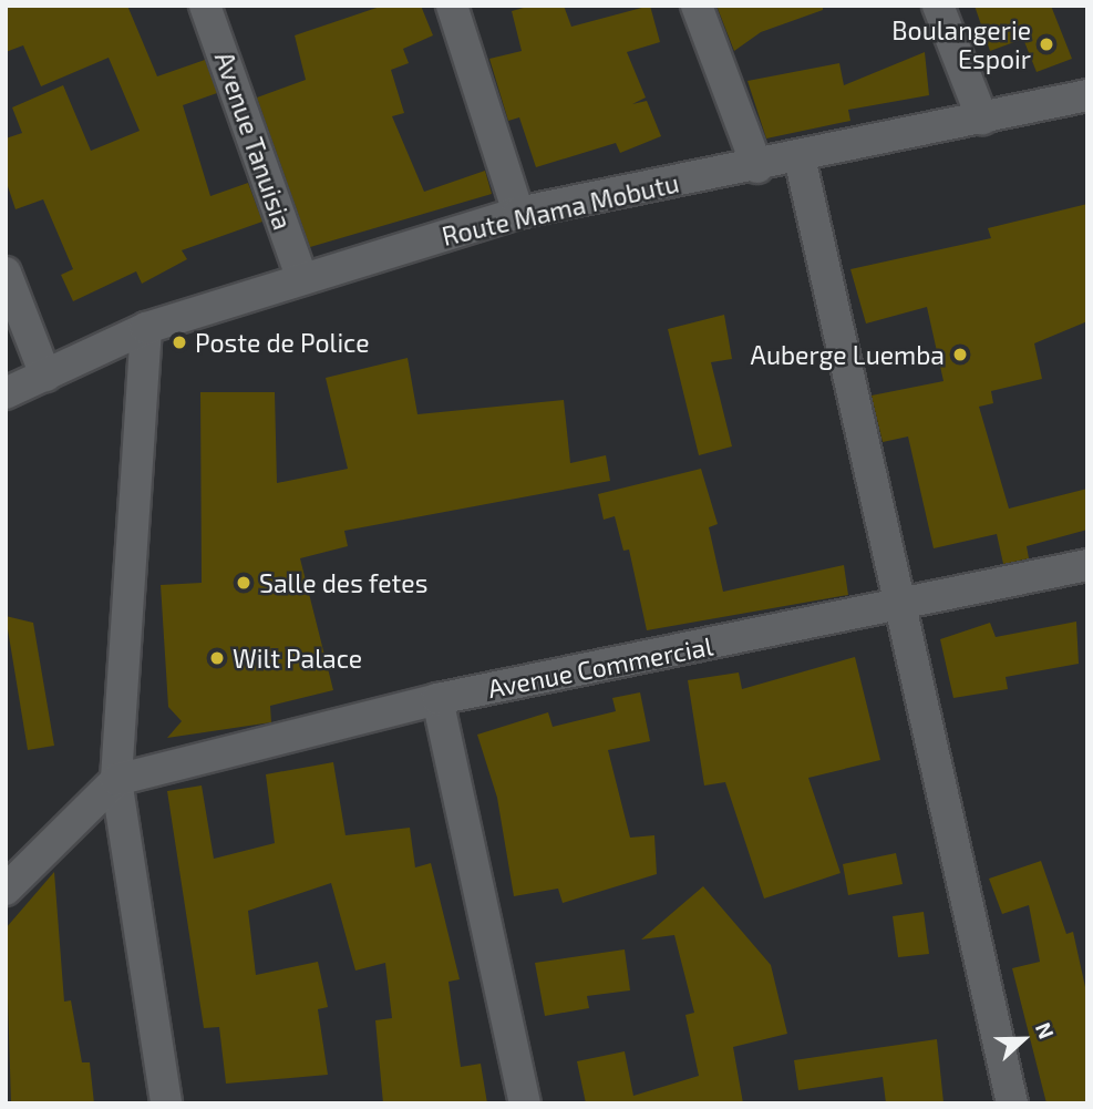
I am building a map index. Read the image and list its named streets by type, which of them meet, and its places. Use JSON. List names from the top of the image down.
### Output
{
  "streets": {
    "street": ["Avenue Tanuisia", "Route Mama Mobutu", "Avenue Commercial"]
  },
  "crossings": [
    ["Avenue Tanuisia", "Route Mama Mobutu"]
  ],
  "places": [
    "Boulangerie Espoir",
    "Poste de Police",
    "Auberge Luemba",
    "Salle des fetes",
    "Wilt Palace"
  ],
  "north": "right"
}
